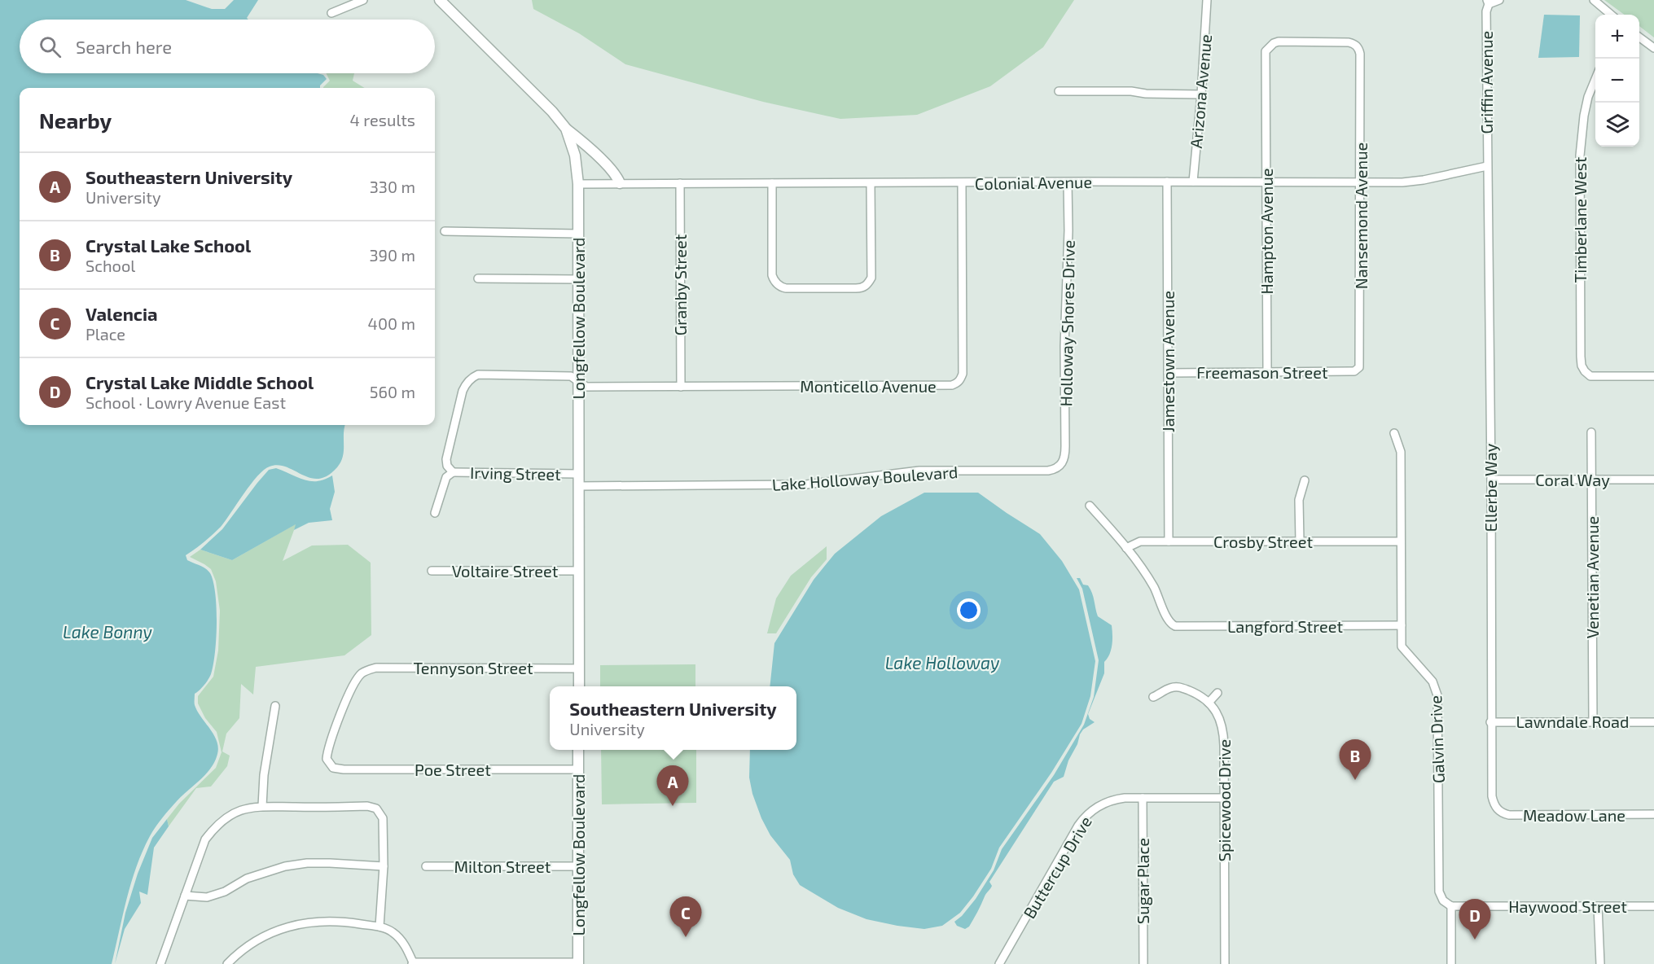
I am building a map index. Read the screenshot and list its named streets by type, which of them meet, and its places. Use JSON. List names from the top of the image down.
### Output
{
  "streets": {
    "street": [
      "Griffin Avenue",
      "Arizona Avenue",
      "Colonial Avenue",
      "Nansemond Avenue",
      "Timberlane West",
      "Hampton Avenue",
      "Granby Street",
      "Longfellow Boulevard",
      "Holloway Shores Drive",
      "Jamestown Avenue",
      "Freemason Street",
      "Monticello Avenue",
      "Irving Street",
      "Lake Holloway Boulevard",
      "Coral Way",
      "Ellerbe Way",
      "Crosby Street",
      "Voltaire Street",
      "Venetian Avenue",
      "Langford Street",
      "Tennyson Street",
      "Lawndale Road",
      "Galvin Drive",
      "Poe Street",
      "Spicewood Drive",
      "Meadow Lane",
      "Milton Street",
      "Buttercup Drive",
      "Sugar Place",
      "Haywood Street"
    ]
  },
  "crossings": [
    ["Griffin Avenue", "Colonial Avenue"],
    ["Griffin Avenue", "Ellerbe Way"],
    ["Arizona Avenue", "Colonial Avenue"],
    ["Colonial Avenue", "Nansemond Avenue"],
    ["Colonial Avenue", "Hampton Avenue"],
    ["Colonial Avenue", "Granby Street"],
    ["Colonial Avenue", "Longfellow Boulevard"],
    ["Colonial Avenue", "Holloway Shores Drive"],
    ["Colonial Avenue", "Jamestown Avenue"],
    ["Colonial Avenue", "Monticello Avenue"],
    ["Colonial Avenue", "Ellerbe Way"],
    ["Nansemond Avenue", "Hampton Avenue"],
    ["Nansemond Avenue", "Freemason Street"],
    ["Hampton Avenue", "Freemason Street"],
    ["Granby Street", "Monticello Avenue"],
    ["Longfellow Boulevard", "Monticello Avenue"],
    ["Longfellow Boulevard", "Irving Street"],
    ["Longfellow Boulevard", "Lake Holloway Boulevard"],
    ["Longfellow Boulevard", "Voltaire Street"],
    ["Longfellow Boulevard", "Tennyson Street"],
    ["Longfellow Boulevard", "Poe Street"],
    ["Longfellow Boulevard", "Milton Street"],
    ["Holloway Shores Drive", "Lake Holloway Boulevard"],
    ["Jamestown Avenue", "Freemason Street"],
    ["Jamestown Avenue", "Crosby Street"],
    ["Monticello Avenue", "Irving Street"],
    ["Coral Way", "Ellerbe Way"],
    ["Coral Way", "Venetian Avenue"],
    ["Ellerbe Way", "Lawndale Road"],
    ["Ellerbe Way", "Meadow Lane"],
    ["Crosby Street", "Langford Street"],
    ["Crosby Street", "Galvin Drive"],
    ["Venetian Avenue", "Lawndale Road"],
    ["Langford Street", "Galvin Drive"],
    ["Tennyson Street", "Poe Street"],
    ["Galvin Drive", "Haywood Street"],
    ["Spicewood Drive", "Buttercup Drive"],
    ["Buttercup Drive", "Sugar Place"]
  ],
  "water": ["Lake Bonny", "Lake Holloway"],
  "page": {
    "map_buttons": ["+", "−"],
    "search": "Search here",
    "heading": ["Nearby", "4 results"],
    "list": [
      {
        "mark": "A",
        "name": "Southeastern University",
        "note": "University",
        "value": "330 m"
      },
      {
        "mark": "B",
        "name": "Crystal Lake School",
        "note": "School",
        "value": "390 m"
      },
      {
        "mark": "C",
        "name": "Valencia",
        "note": "Place",
        "value": "400 m"
      },
      {
        "mark": "D",
        "name": "Crystal Lake Middle School",
        "note": "School · Lowry Avenue East",
        "value": "560 m"
      }
    ],
    "popup": ["Southeastern University", "University"],
    "pins": [
      "B",
      "A",
      "C",
      "D"
    ]
  }
}
